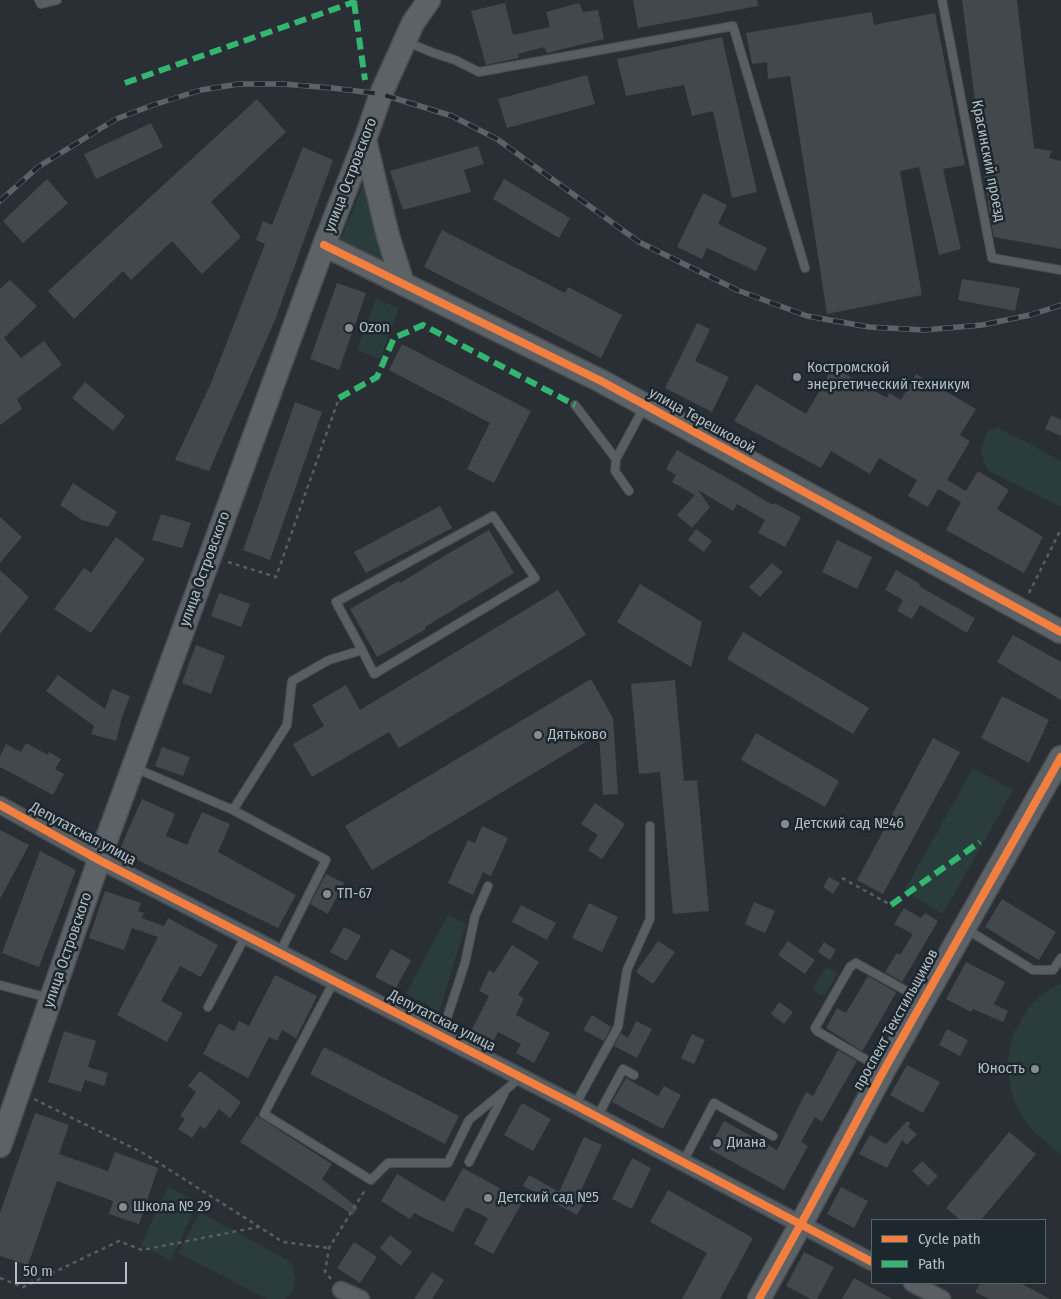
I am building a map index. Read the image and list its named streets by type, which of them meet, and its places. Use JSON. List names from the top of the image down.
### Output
{
  "streets": {
    "street": [
      "улица Островского",
      "улица Терешковой",
      "Депутатская улица",
      "проспект Текстильщиков"
    ],
    "lane": ["Красинский проезд"]
  },
  "crossings": [
    ["улица Островского", "улица Терешковой"],
    ["улица Островского", "Депутатская улица"],
    ["Депутатская улица", "проспект Текстильщиков"]
  ],
  "places": [
    "Ozon",
    "Костромской энергетический техникум",
    "Дятьково",
    "Детский сад №46",
    "ТП-67",
    "Юность",
    "Диана",
    "Детский сад №5",
    "Школа № 29"
  ],
  "legend": ["Cycle path", "Path"],
  "scale_bar": "50 m"
}
